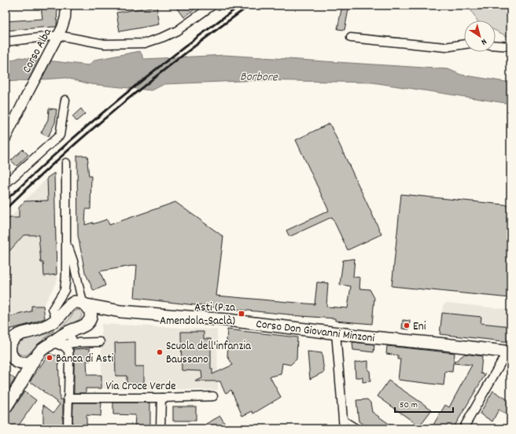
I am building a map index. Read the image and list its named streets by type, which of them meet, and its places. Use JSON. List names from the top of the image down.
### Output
{
  "streets": {
    "main road": ["Corso Don Giovanni Minzoni"],
    "street": ["Corso Alba", "Via Croce Verde"]
  },
  "water": ["Borbore"],
  "places": {
    "transit": ["Asti (P.za Amendola-Saclà)"],
    "other": ["Eni", "Scuola dell'infanzia Baussano", "Banca di Asti"]
  },
  "scale_bar": "50 m",
  "north": "bottom right"
}
